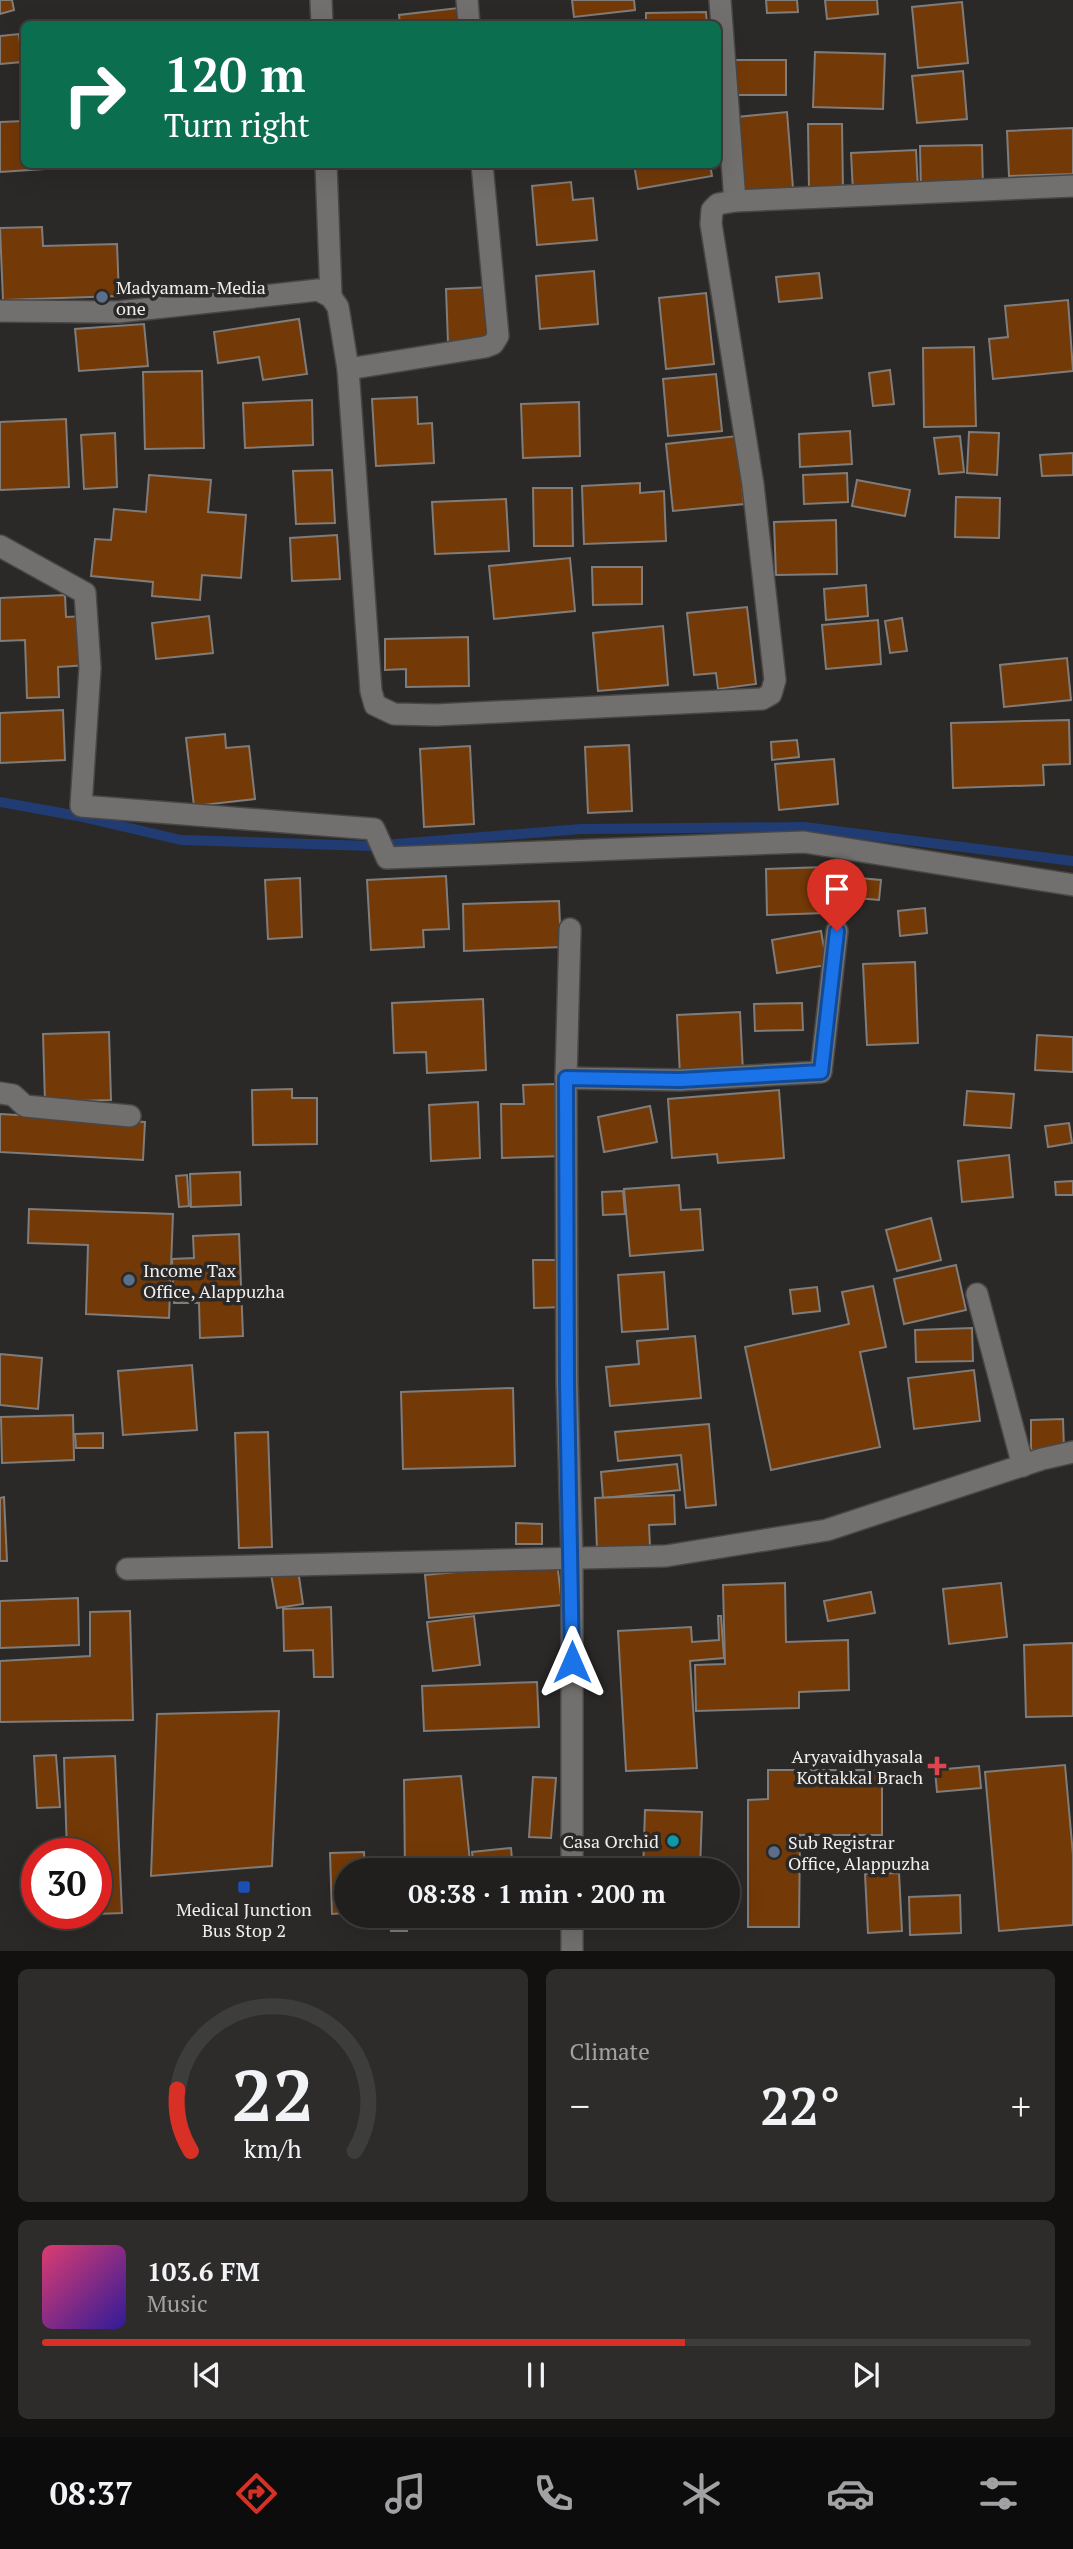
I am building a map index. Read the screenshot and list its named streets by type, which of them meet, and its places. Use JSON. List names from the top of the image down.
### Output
{
  "places": {
    "other": [
      "Madyamam-Media one",
      "Income Tax Office, Alappuzha",
      "Casa Orchid",
      "Sub Registrar Office, Alappuzha"
    ],
    "health": ["Aryavaidhyasala Kottakkal Brach"],
    "transit": ["Medical Junction Bus Stop 2"]
  },
  "page": {
    "turn": ["120 m", "Turn right"],
    "limit": "30",
    "trip": "08:38 · 1 min · 200 m",
    "tile": "Climate",
    "heat": ["−", "22°", "+"],
    "song": ["103.6 FM", "Music"],
    "tabs": "08:37",
    "gauge": ["22", "km/h"]
  }
}
